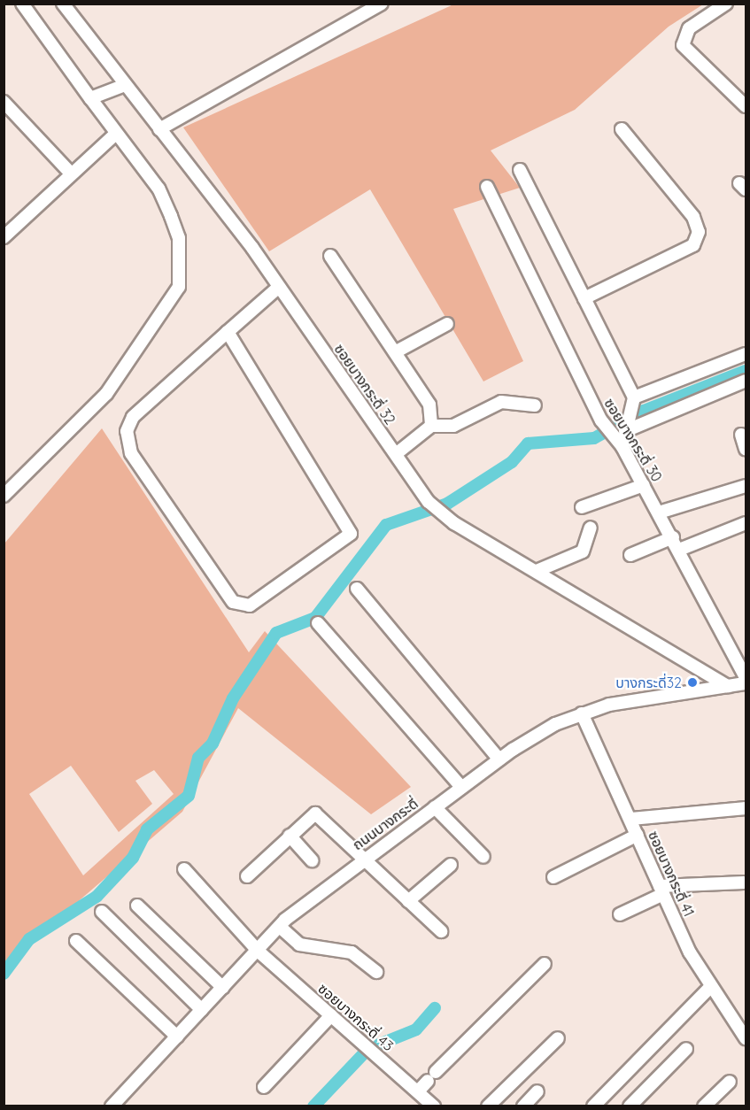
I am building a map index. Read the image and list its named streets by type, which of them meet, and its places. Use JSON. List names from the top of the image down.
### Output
{
  "streets": {
    "street": [
      "ซอยบางกระดี่ 32",
      "ซอยบางกระดี่ 30",
      "ถนนบางกระดี่",
      "ซอยบางกระดี่ 41",
      "ซอยบางกระดี่ 43"
    ]
  },
  "crossings": [
    ["ซอยบางกระดี่ 32", "ถนนบางกระดี่"],
    ["ถนนบางกระดี่", "ซอยบางกระดี่ 41"],
    ["ถนนบางกระดี่", "ซอยบางกระดี่ 43"]
  ],
  "places": ["บางกระดี่32"]
}
